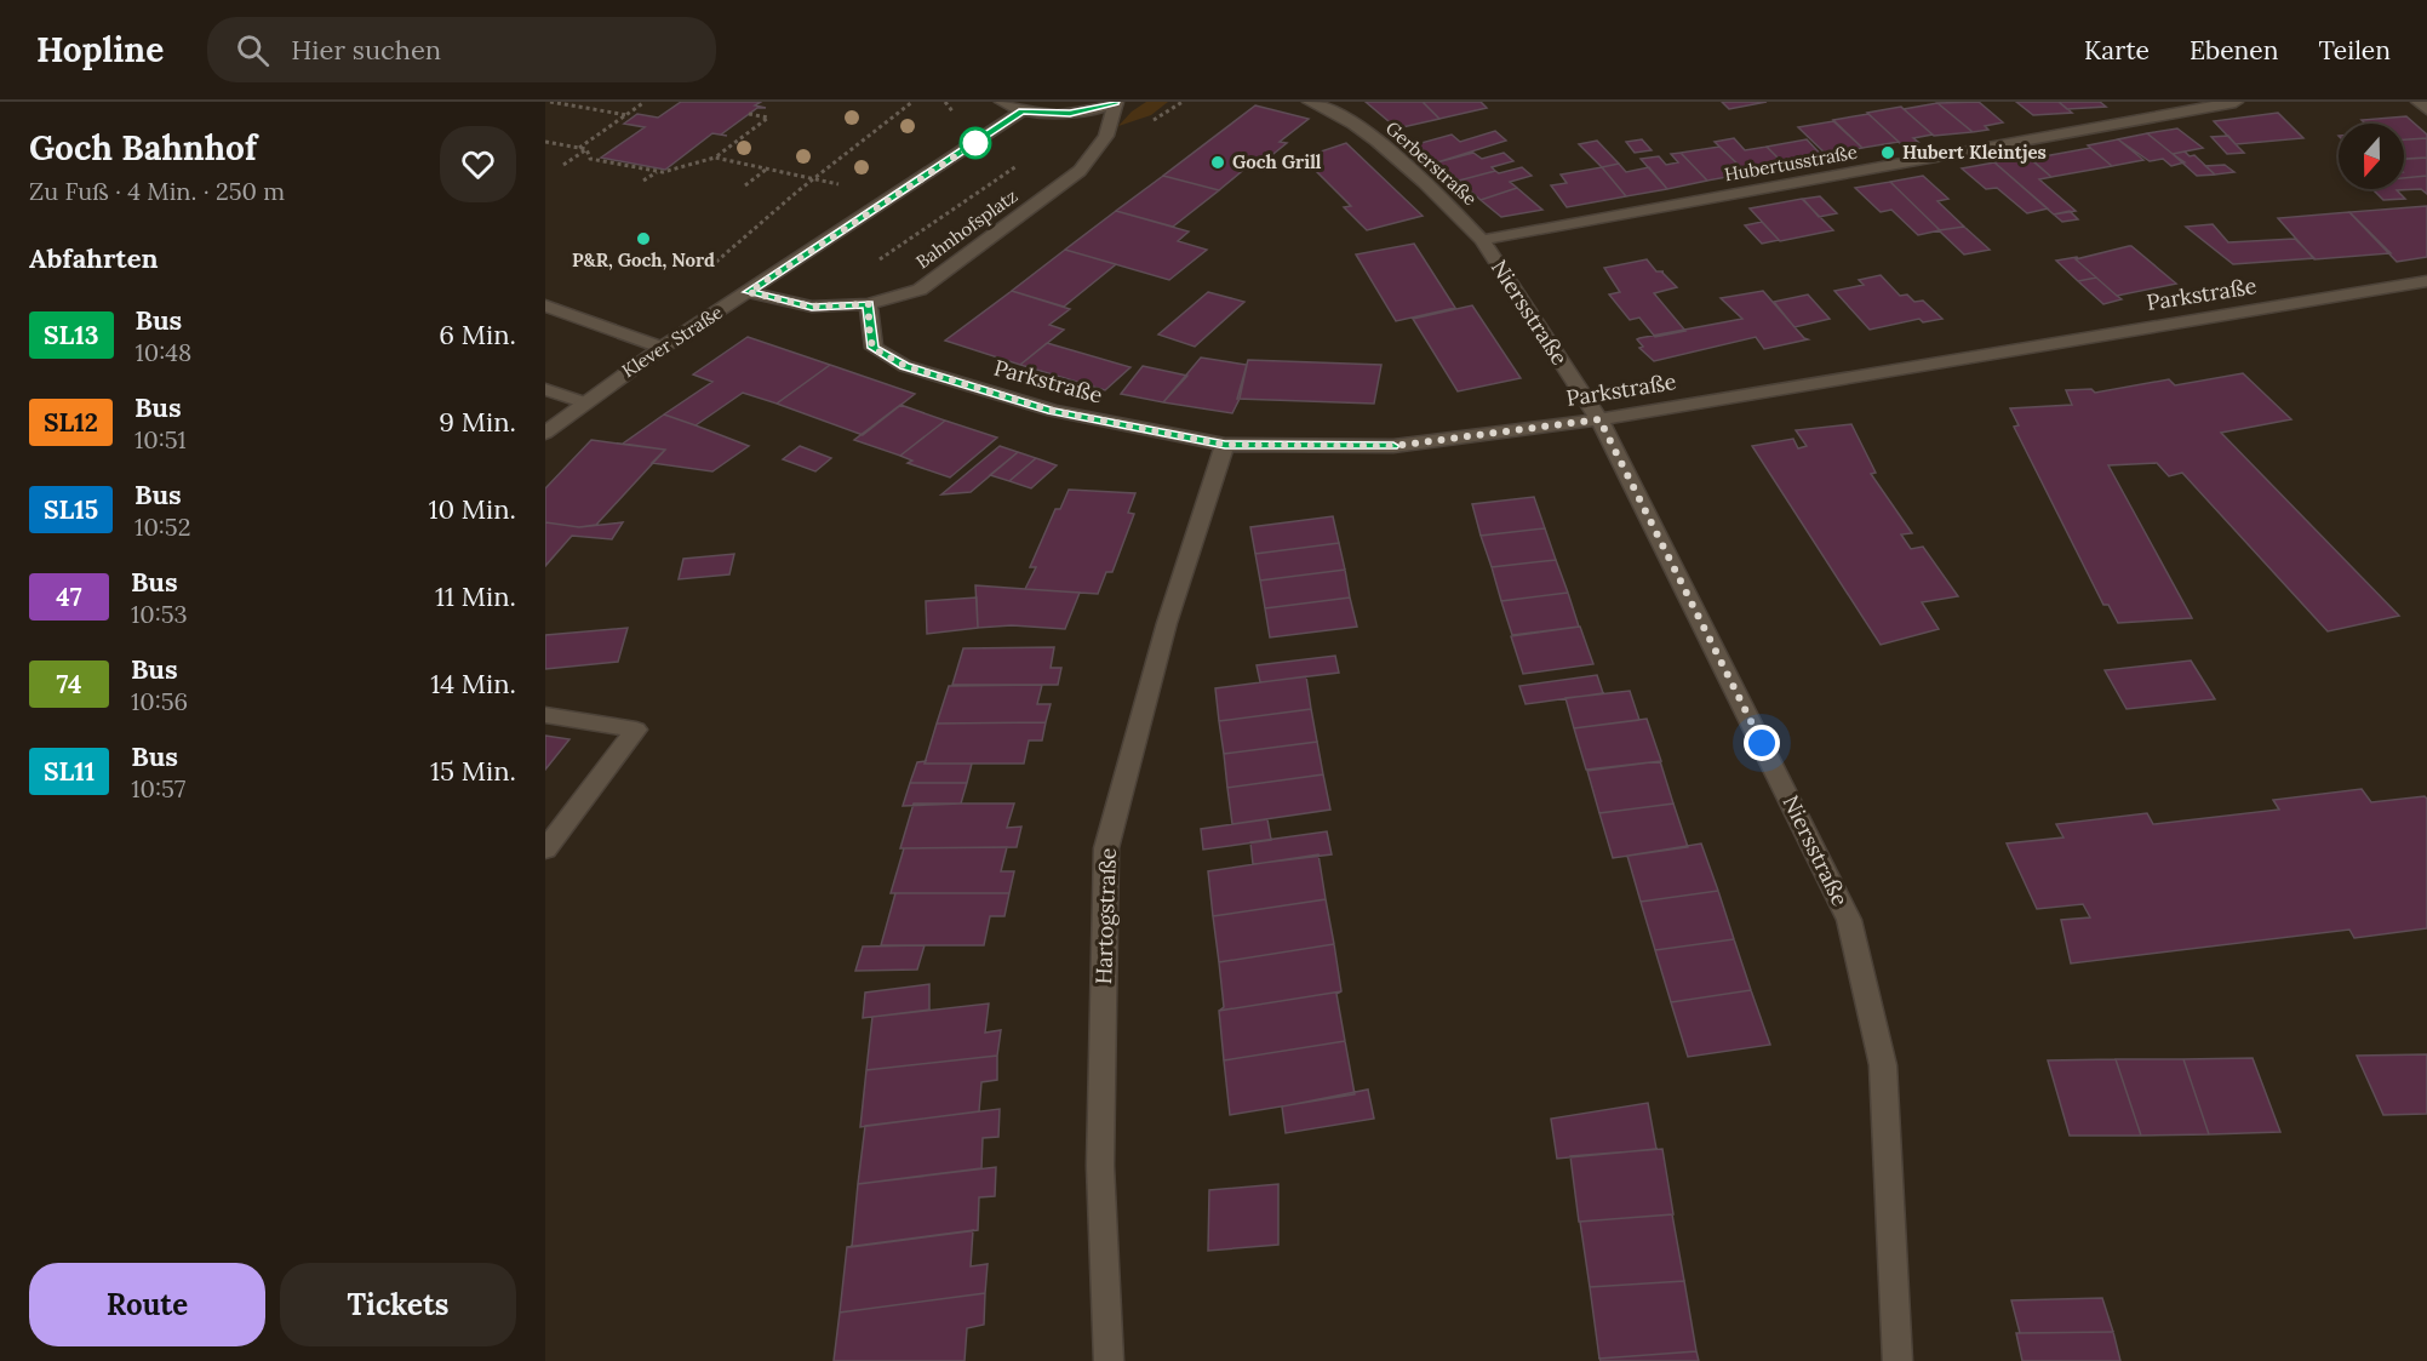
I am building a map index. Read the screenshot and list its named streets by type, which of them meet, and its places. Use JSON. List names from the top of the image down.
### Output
{
  "streets": {
    "street": [
      "Gerberstraße",
      "Hubertusstraße",
      "Bahnhofsplatz",
      "Parkstraße",
      "Niersstraße",
      "Klever Straße",
      "Hartogstraße"
    ]
  },
  "crossings": [
    ["Gerberstraße", "Hubertusstraße"],
    ["Gerberstraße", "Niersstraße"],
    ["Hubertusstraße", "Niersstraße"],
    ["Bahnhofsplatz", "Parkstraße"],
    ["Bahnhofsplatz", "Klever Straße"],
    ["Parkstraße", "Niersstraße"],
    ["Parkstraße", "Hartogstraße"]
  ],
  "places": ["Hubert Kleintjes", "Goch Grill", "P&R, Goch, Nord"],
  "lines": ["bus line SL13"],
  "north": "bottom",
  "page": {
    "header": "Hopline",
    "search": "Hier suchen",
    "nav": ["Karte", "Ebenen", "Teilen"],
    "heading": [
      ["Goch Bahnhof", "Zu Fuß · 4 Min. · 250 m"],
      "Abfahrten"
    ],
    "list": [
      {
        "mark": "SL13",
        "name": "Bus",
        "note": "10:48",
        "value": "6 Min."
      },
      {
        "mark": "SL12",
        "name": "Bus",
        "note": "10:51",
        "value": "9 Min."
      },
      {
        "mark": "SL15",
        "name": "Bus",
        "note": "10:52",
        "value": "10 Min."
      },
      {
        "mark": "47",
        "name": "Bus",
        "note": "10:53",
        "value": "11 Min."
      },
      {
        "mark": "74",
        "name": "Bus",
        "note": "10:56",
        "value": "14 Min."
      },
      {
        "mark": "SL11",
        "name": "Bus",
        "note": "10:57",
        "value": "15 Min."
      }
    ],
    "buttons": ["Route", "Tickets"]
  }
}
